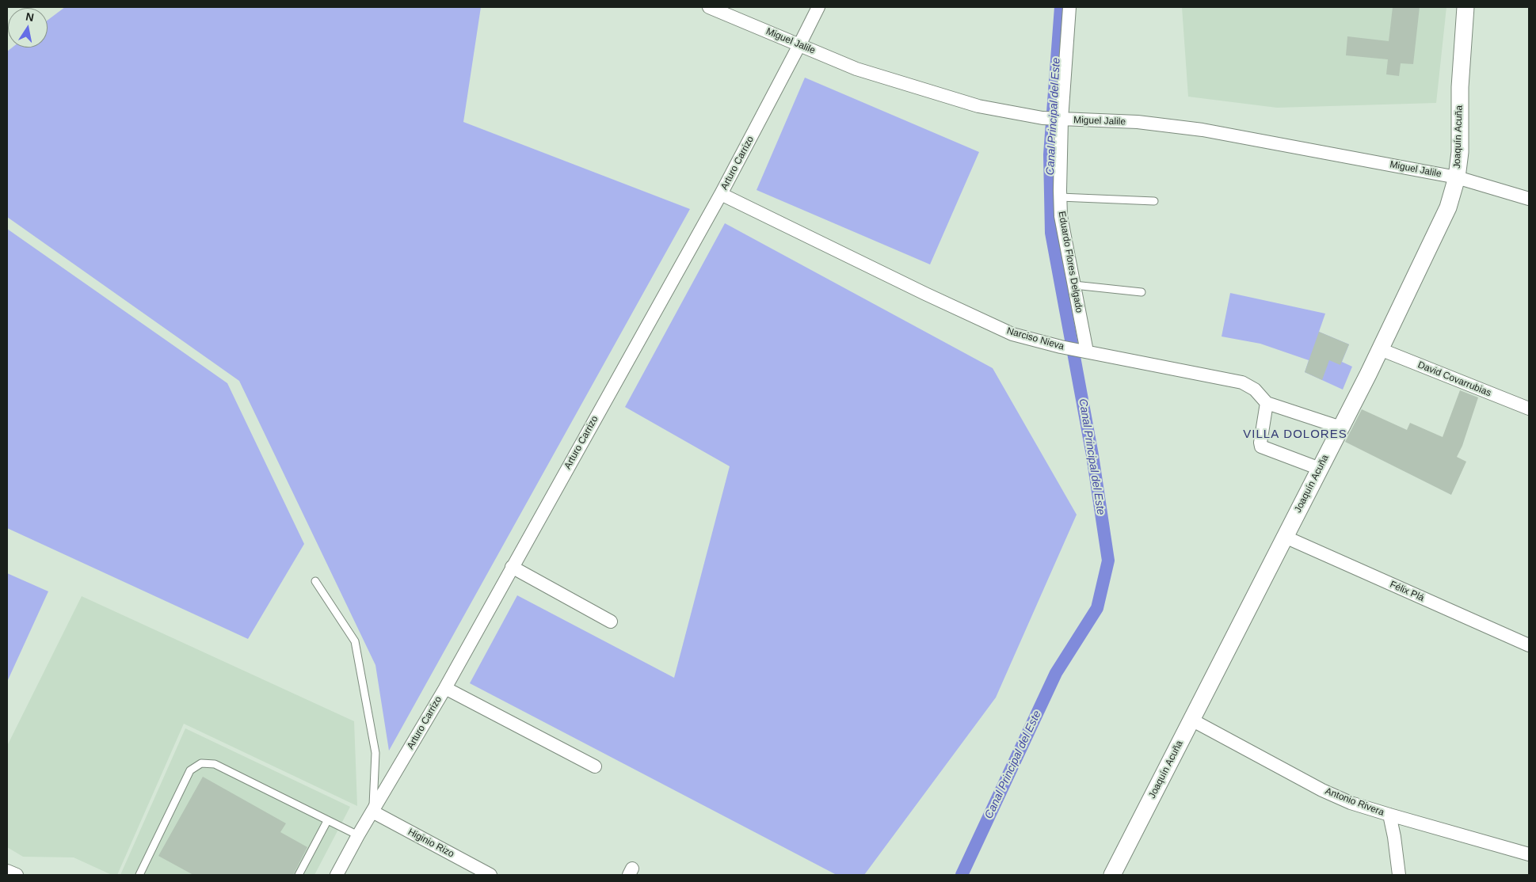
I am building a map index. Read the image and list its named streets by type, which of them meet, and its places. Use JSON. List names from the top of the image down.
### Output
{
  "streets": {
    "street": [
      "Miguel Jalile",
      "Joaquín Acuña",
      "Arturo Carrizo",
      "Eduardo Flores Delgado",
      "Narciso Nieva",
      "David Covarrubias",
      "Félix Plá",
      "Antonio Rivera",
      "Higinio Rizo"
    ]
  },
  "crossings": [
    ["Miguel Jalile", "Joaquín Acuña"],
    ["Miguel Jalile", "Arturo Carrizo"],
    ["Miguel Jalile", "Eduardo Flores Delgado"],
    ["Joaquín Acuña", "Narciso Nieva"],
    ["Joaquín Acuña", "David Covarrubias"],
    ["Joaquín Acuña", "Félix Plá"],
    ["Joaquín Acuña", "Antonio Rivera"],
    ["Arturo Carrizo", "Narciso Nieva"],
    ["Arturo Carrizo", "Higinio Rizo"],
    ["Eduardo Flores Delgado", "Narciso Nieva"]
  ],
  "districts": ["VILLA DOLORES"],
  "water": ["Canal Principal del Este"],
  "north": "top"
}
